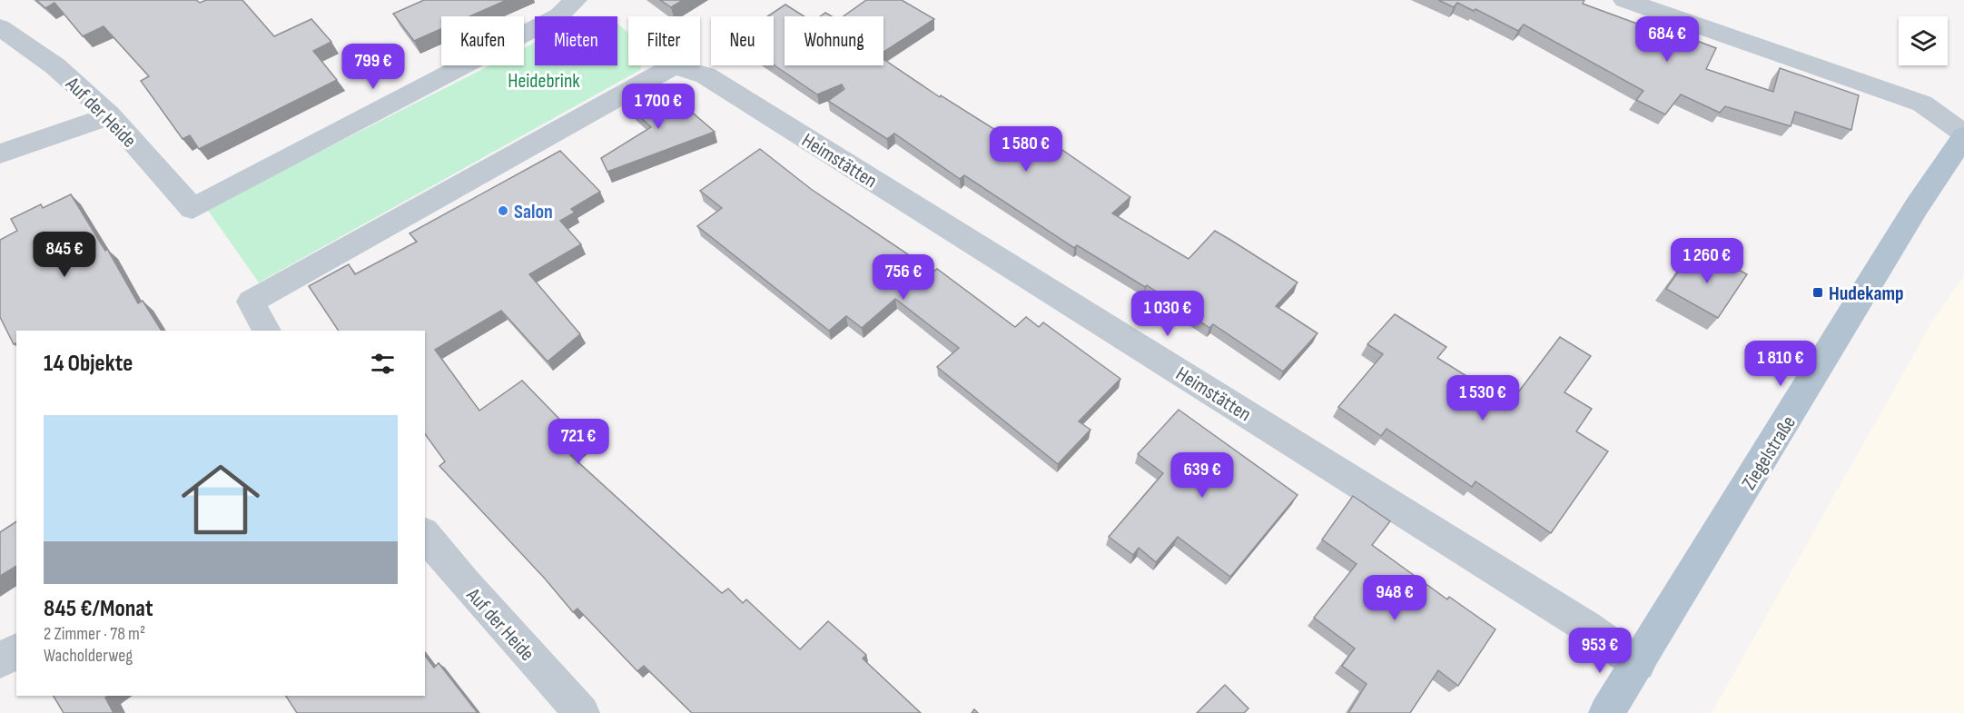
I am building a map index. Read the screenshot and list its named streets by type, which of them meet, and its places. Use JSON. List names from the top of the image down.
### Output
{
  "streets": {
    "main road": ["Ziegelstraße"],
    "street": ["Auf der Heide", "Heimstätten"]
  },
  "crossings": [
    ["Heimstätten", "Ziegelstraße"]
  ],
  "parks": ["Heidebrink"],
  "places": {
    "other": ["Salon"],
    "transit": ["Hudekamp"]
  },
  "page": {
    "price": [
      "684 €",
      "799 €",
      "1 700 €",
      "1 580 €",
      "845 €",
      "1 260 €",
      "756 €",
      "1 030 €",
      "1 810 €",
      "1 530 €",
      "721 €",
      "639 €",
      "948 €",
      "953 €"
    ],
    "chip": [
      "Kaufen",
      "Mieten",
      "Filter",
      "Neu",
      "Wohnung"
    ],
    "heading": "14 Objekte",
    "list": [
      {
        "name": "845 €/Monat",
        "note": "2 Zimmer · 78 m² · Wacholderweg"
      }
    ]
  }
}
